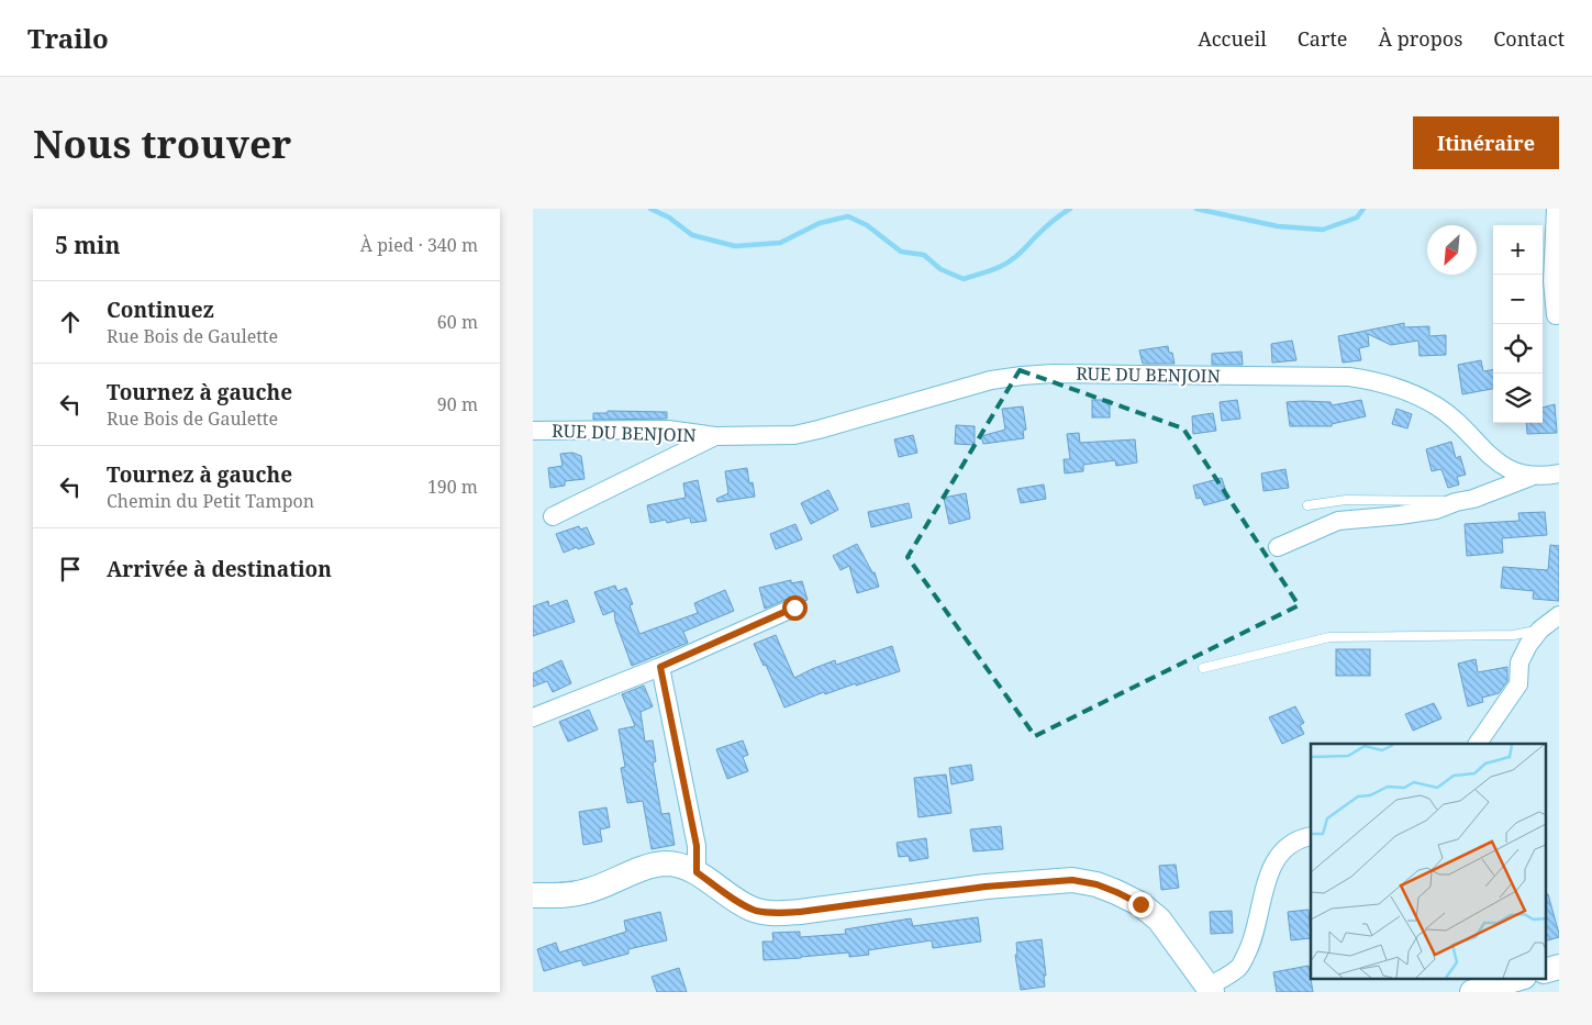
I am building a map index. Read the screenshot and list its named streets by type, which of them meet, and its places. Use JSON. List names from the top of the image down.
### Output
{
  "streets": {
    "street": ["RUE DU BENJOIN"]
  },
  "north": "bottom left",
  "page": {
    "header": "Trailo",
    "nav": [
      "Accueil",
      "Carte",
      "À propos",
      "Contact"
    ],
    "buttons": "Itinéraire",
    "title": "Nous trouver",
    "heading": ["5 min", "À pied · 340 m"],
    "map_buttons": ["+", "−"],
    "list": [
      ["Continuez", "Rue Bois de Gaulette", "60 m"],
      ["Tournez à gauche", "Rue Bois de Gaulette", "90 m"],
      ["Tournez à gauche", "Chemin du Petit Tampon", "190 m"],
      "Arrivée à destination"
    ]
  }
}
